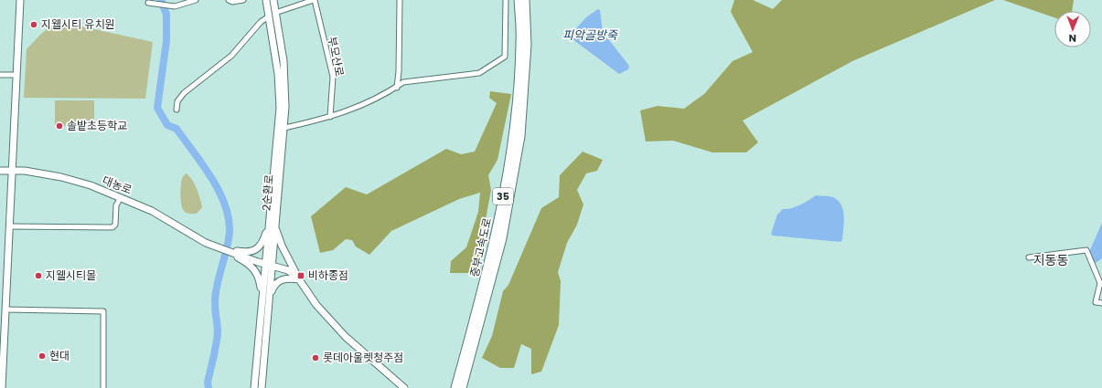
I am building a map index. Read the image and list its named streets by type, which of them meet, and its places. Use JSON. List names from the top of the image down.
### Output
{
  "streets": {
    "highway": ["35", "중부고속도로"],
    "main road": ["대농로", "2순환로"],
    "street": ["부모산로"]
  },
  "crossings": [
    ["부모산로", "2순환로"],
    ["대농로", "2순환로"]
  ],
  "districts": ["지동동"],
  "water": ["피악골방죽"],
  "places": {
    "other": [
      "지웰시티 유치원",
      "솔밭초등학교",
      "지웰시티몰",
      "현대",
      "롯데아울렛청주점"
    ],
    "transit": ["비하종점"]
  },
  "north": "bottom"
}
